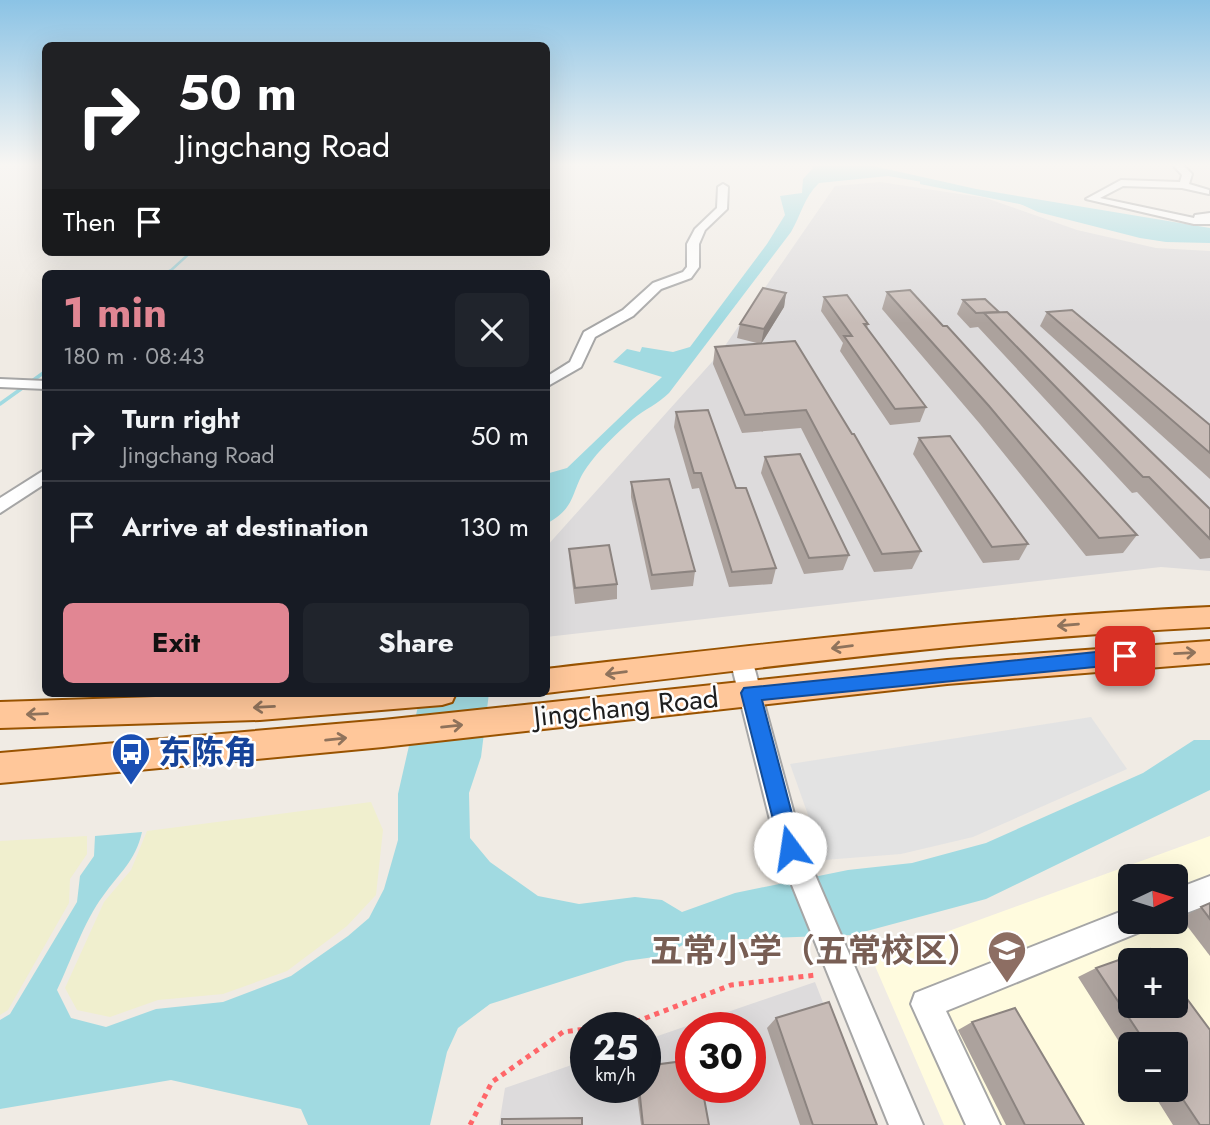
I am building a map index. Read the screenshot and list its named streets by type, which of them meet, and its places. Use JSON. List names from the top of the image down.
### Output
{
  "streets": {
    "main road": ["Jingchang Road"]
  },
  "places": {
    "bus stop": ["东陈角"],
    "school or university": ["五常小学（五常校区）"]
  },
  "north": "right",
  "page": {
    "turn": ["50 m", "Jingchang Road"],
    "then": "Then",
    "heading": ["1 min", "180 m · 08:43"],
    "list": [
      {
        "name": "Turn right",
        "note": "Jingchang Road",
        "value": "50 m"
      },
      {
        "name": "Arrive at destination",
        "value": "130 m"
      }
    ],
    "buttons": ["Exit", "Share"],
    "map_buttons": ["+", "−"],
    "speed": "25 km/h",
    "limit": "30"
  }
}
